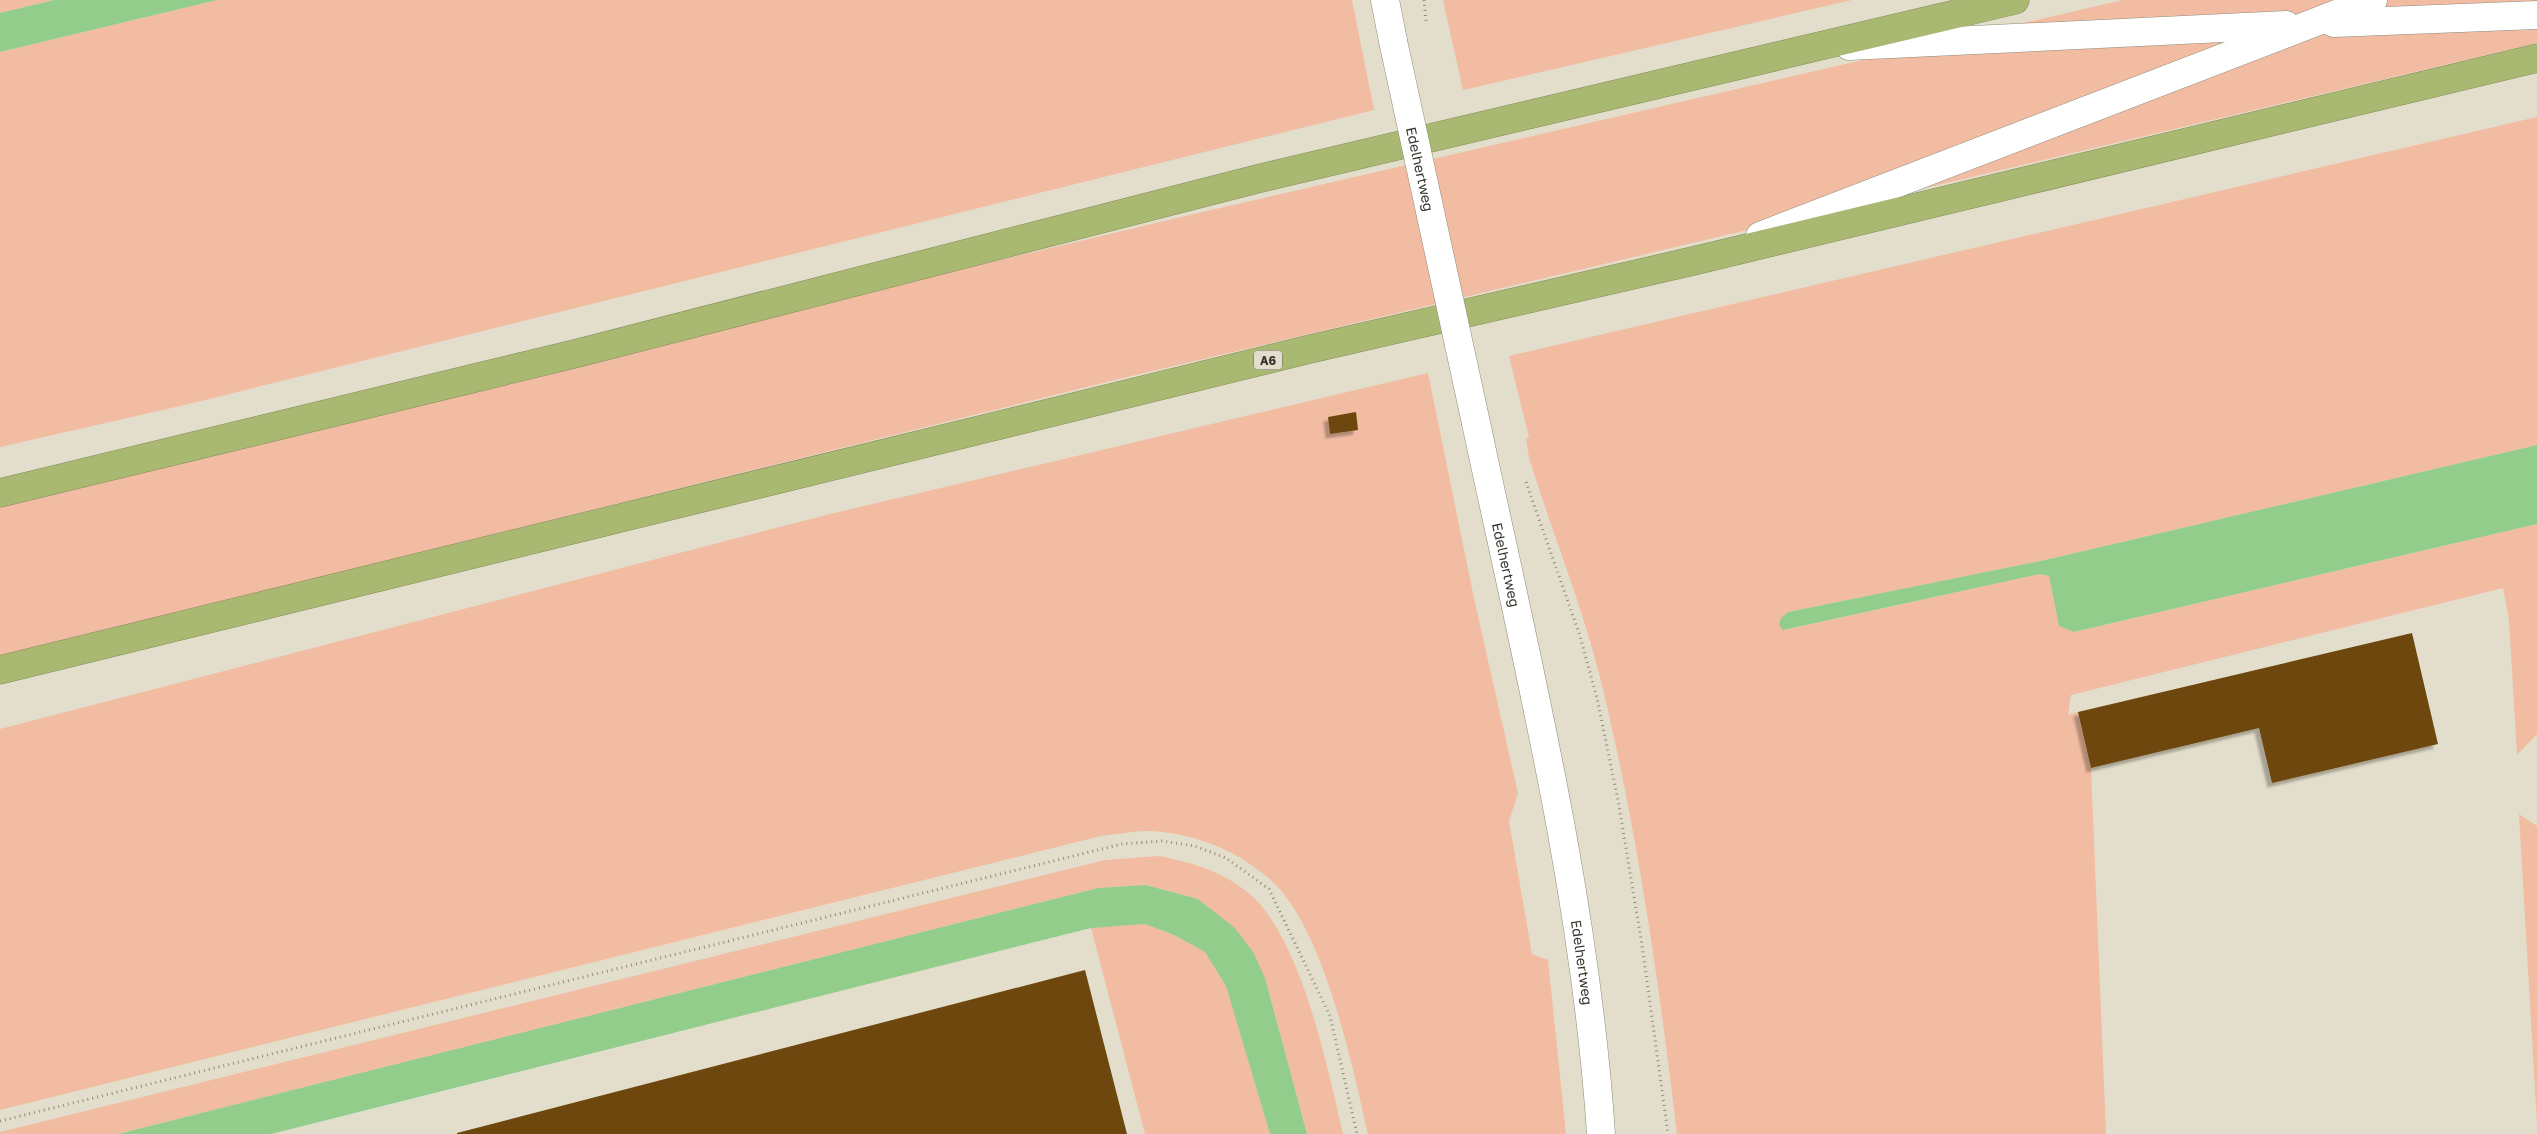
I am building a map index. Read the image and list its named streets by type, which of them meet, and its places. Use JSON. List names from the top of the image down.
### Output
{
  "streets": {
    "highway": ["A6"],
    "street": ["Edelhertweg"]
  }
}
